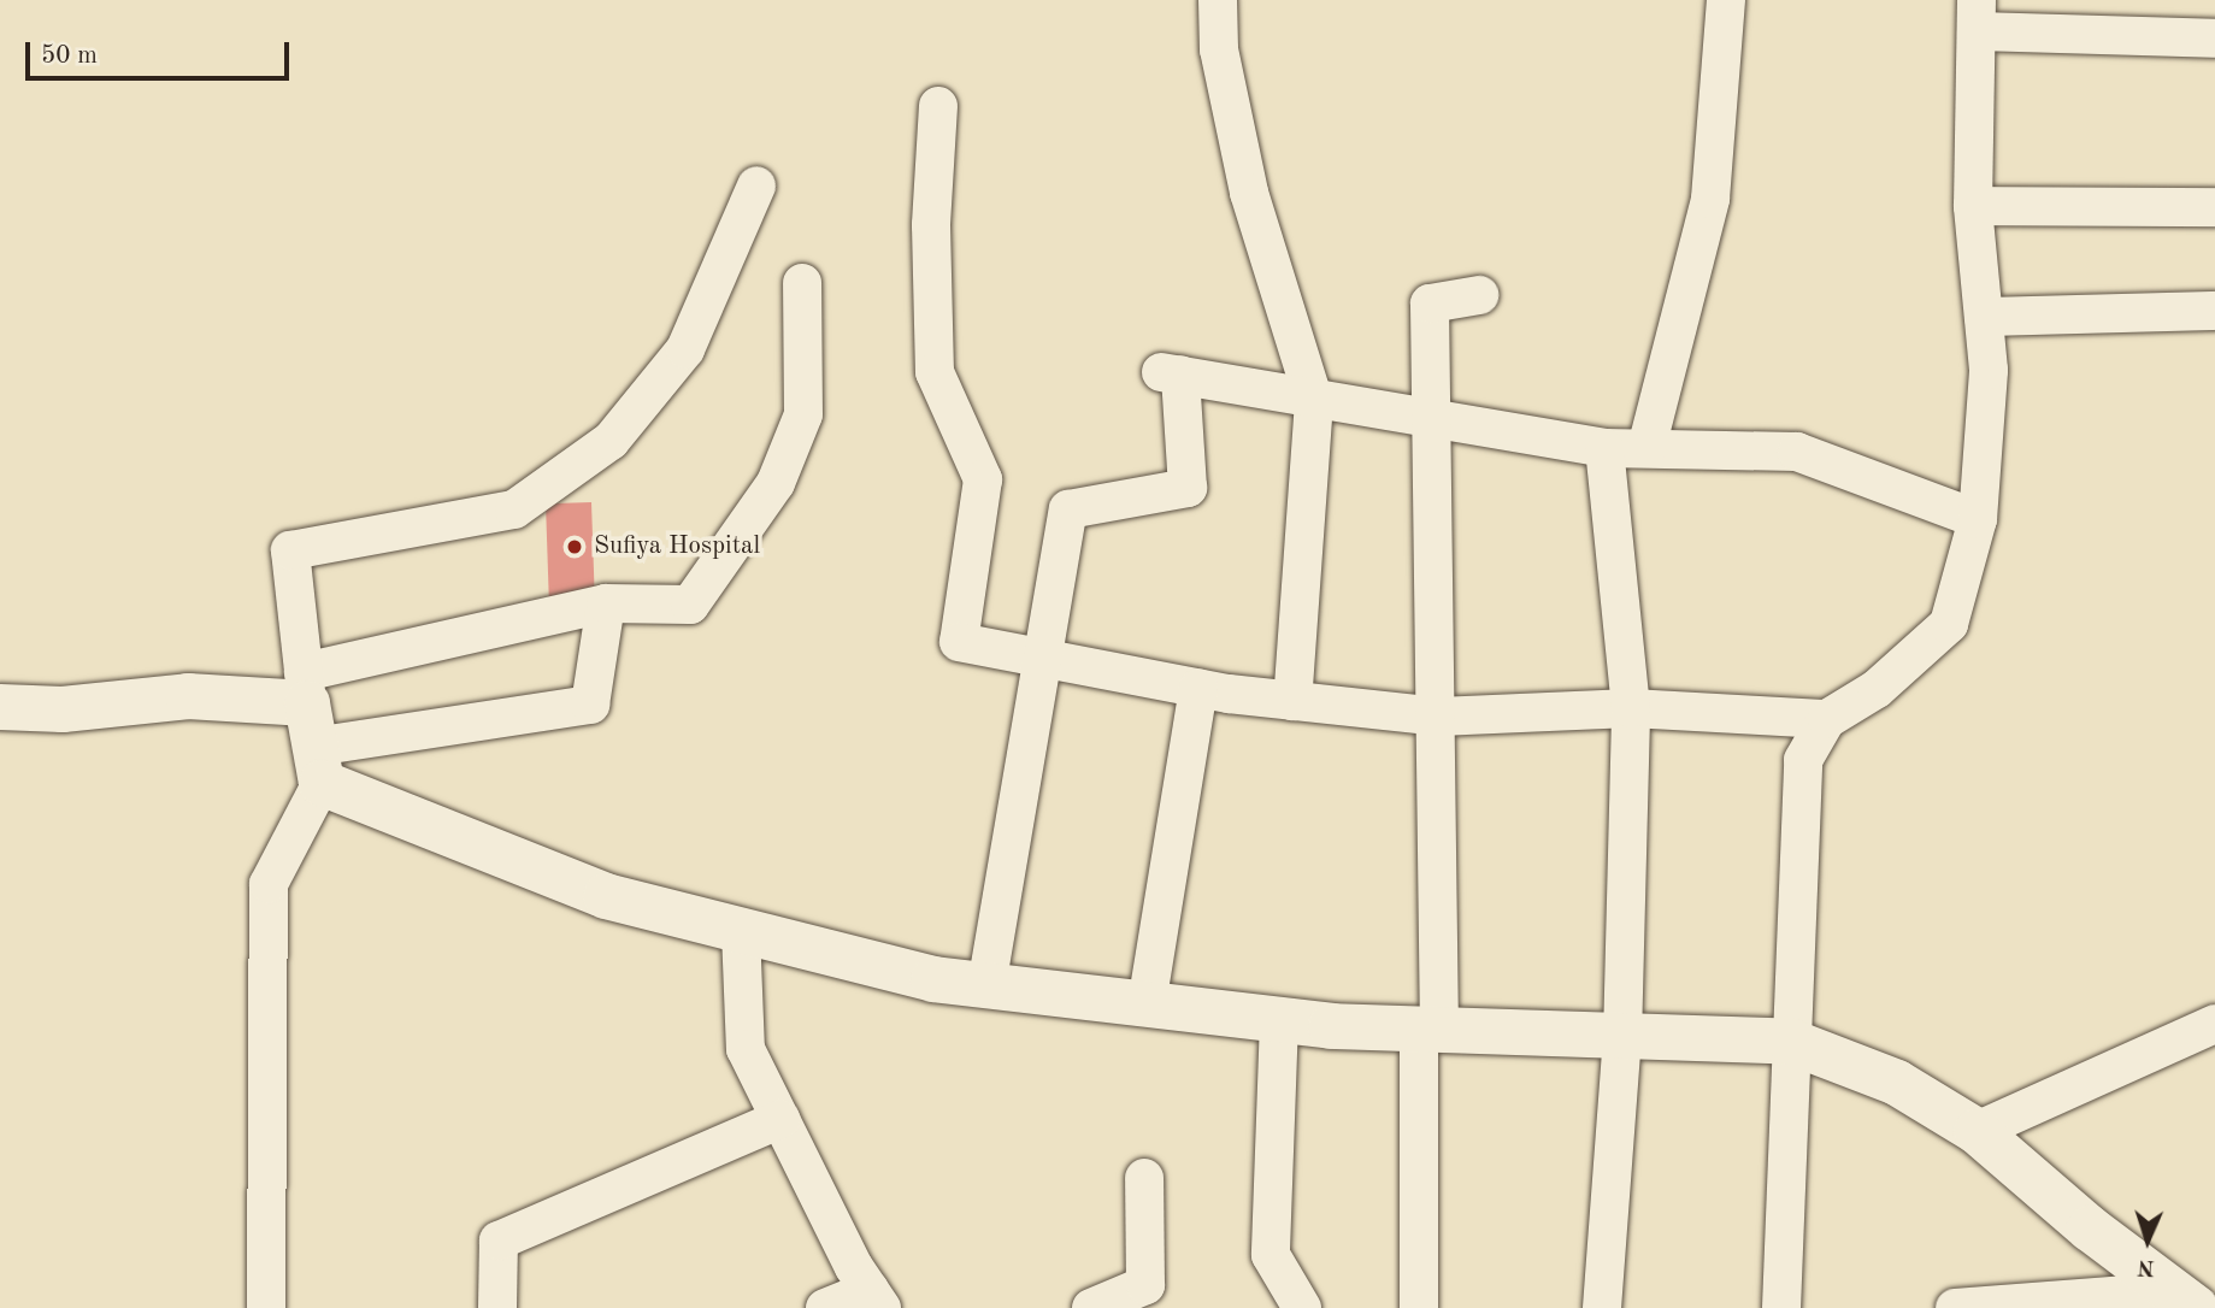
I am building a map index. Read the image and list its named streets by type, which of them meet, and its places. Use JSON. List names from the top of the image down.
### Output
{
  "places": ["Sufiya Hospital"],
  "scale_bar": "50 m",
  "north": "bottom"
}
